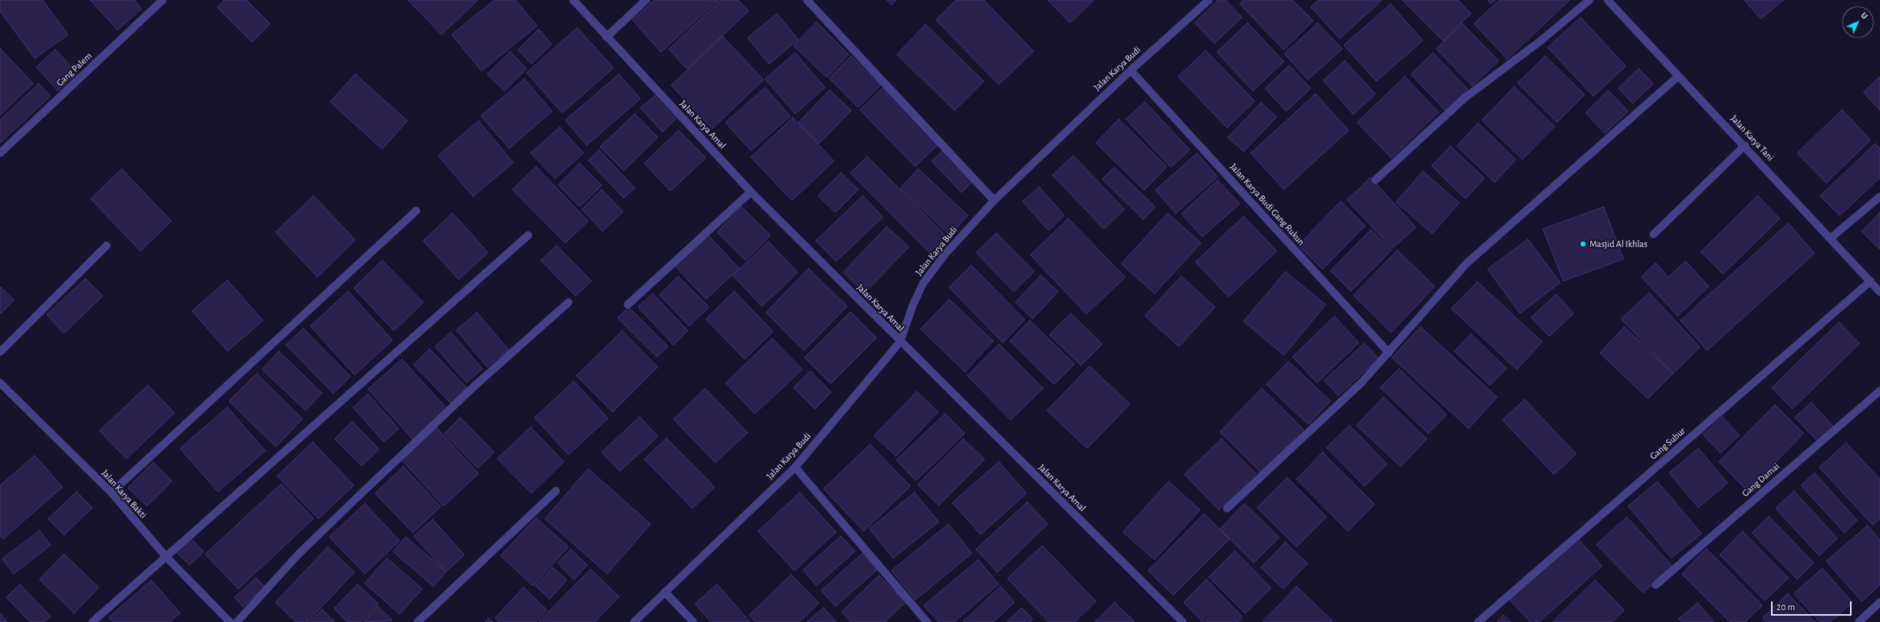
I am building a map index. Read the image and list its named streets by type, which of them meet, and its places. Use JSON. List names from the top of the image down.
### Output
{
  "streets": {
    "street": [
      "Jalan Karya Budi",
      "Gang Palem",
      "Jalan Karya Amal",
      "Jalan Karya Tani",
      "Jalan Karya Budi Gang Rukun",
      "Gang Subur",
      "Gang Damai",
      "Jalan Karya Bakti"
    ]
  },
  "crossings": [
    ["Jalan Karya Budi", "Jalan Karya Amal"],
    ["Jalan Karya Budi", "Jalan Karya Budi Gang Rukun"],
    ["Jalan Karya Tani", "Gang Subur"]
  ],
  "places": ["Masjid Al Ikhlas"],
  "scale_bar": "20 m",
  "north": "top right"
}
